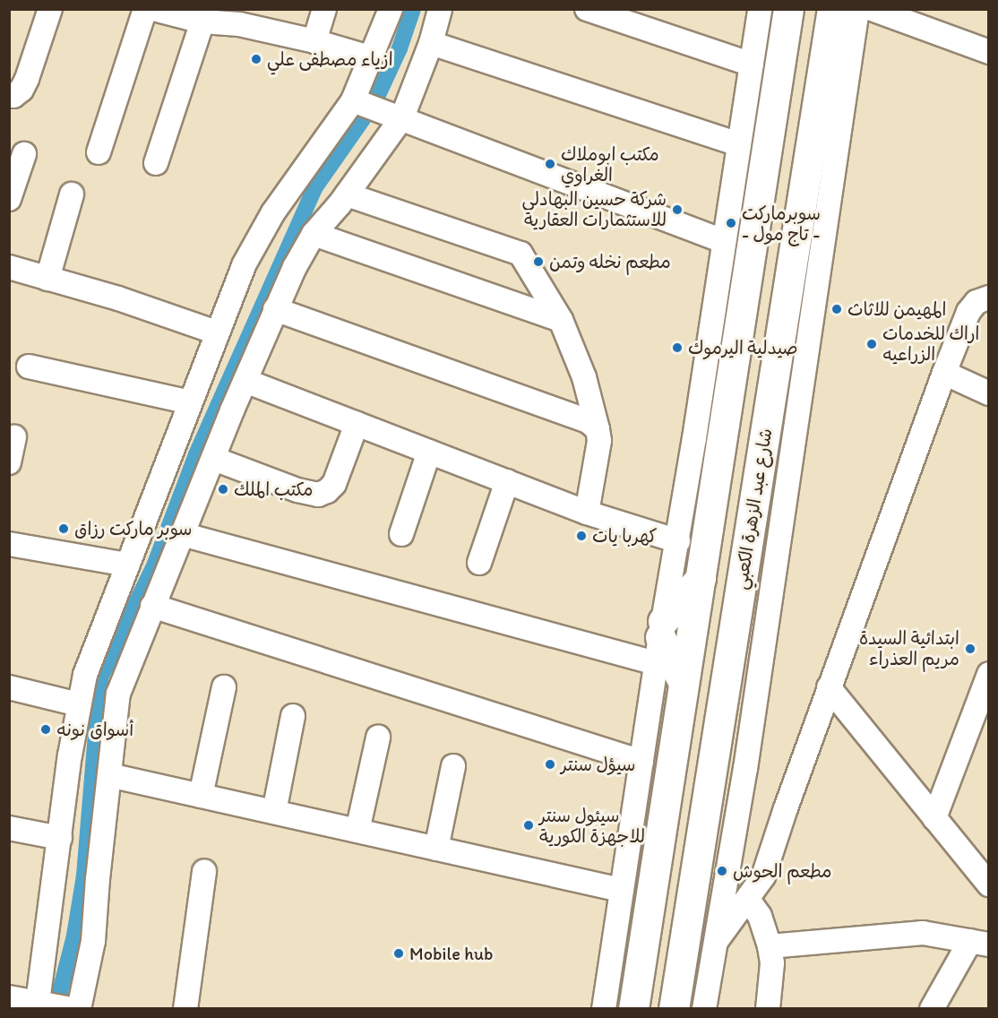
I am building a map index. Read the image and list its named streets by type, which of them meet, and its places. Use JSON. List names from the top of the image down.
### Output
{
  "streets": {
    "main road": ["شارع عبد الزهرة الكعبي"]
  },
  "places": [
    "ازياء مصطفى علي",
    "مكتب ابوملاك الغراوي",
    "شركة حسين البهادلي للاستثمارات العقارية",
    "سوبرماركت - تاج مول -",
    "مطعم نخله وتمن",
    "المهيمن للاثاث",
    "اراك للخدمات الزراعيه",
    "صيدلية اليرموك",
    "مكتب الملك",
    "سوبر ماركت رزاق",
    "كهربا يات",
    "ابتدائية السيدة مريم العذراء",
    "أسواق نونه",
    "سيؤل سنتر",
    "سيئول سنتر للاجهزة الكورية",
    "مطعم الحوش",
    "Mobile hub"
  ]
}
